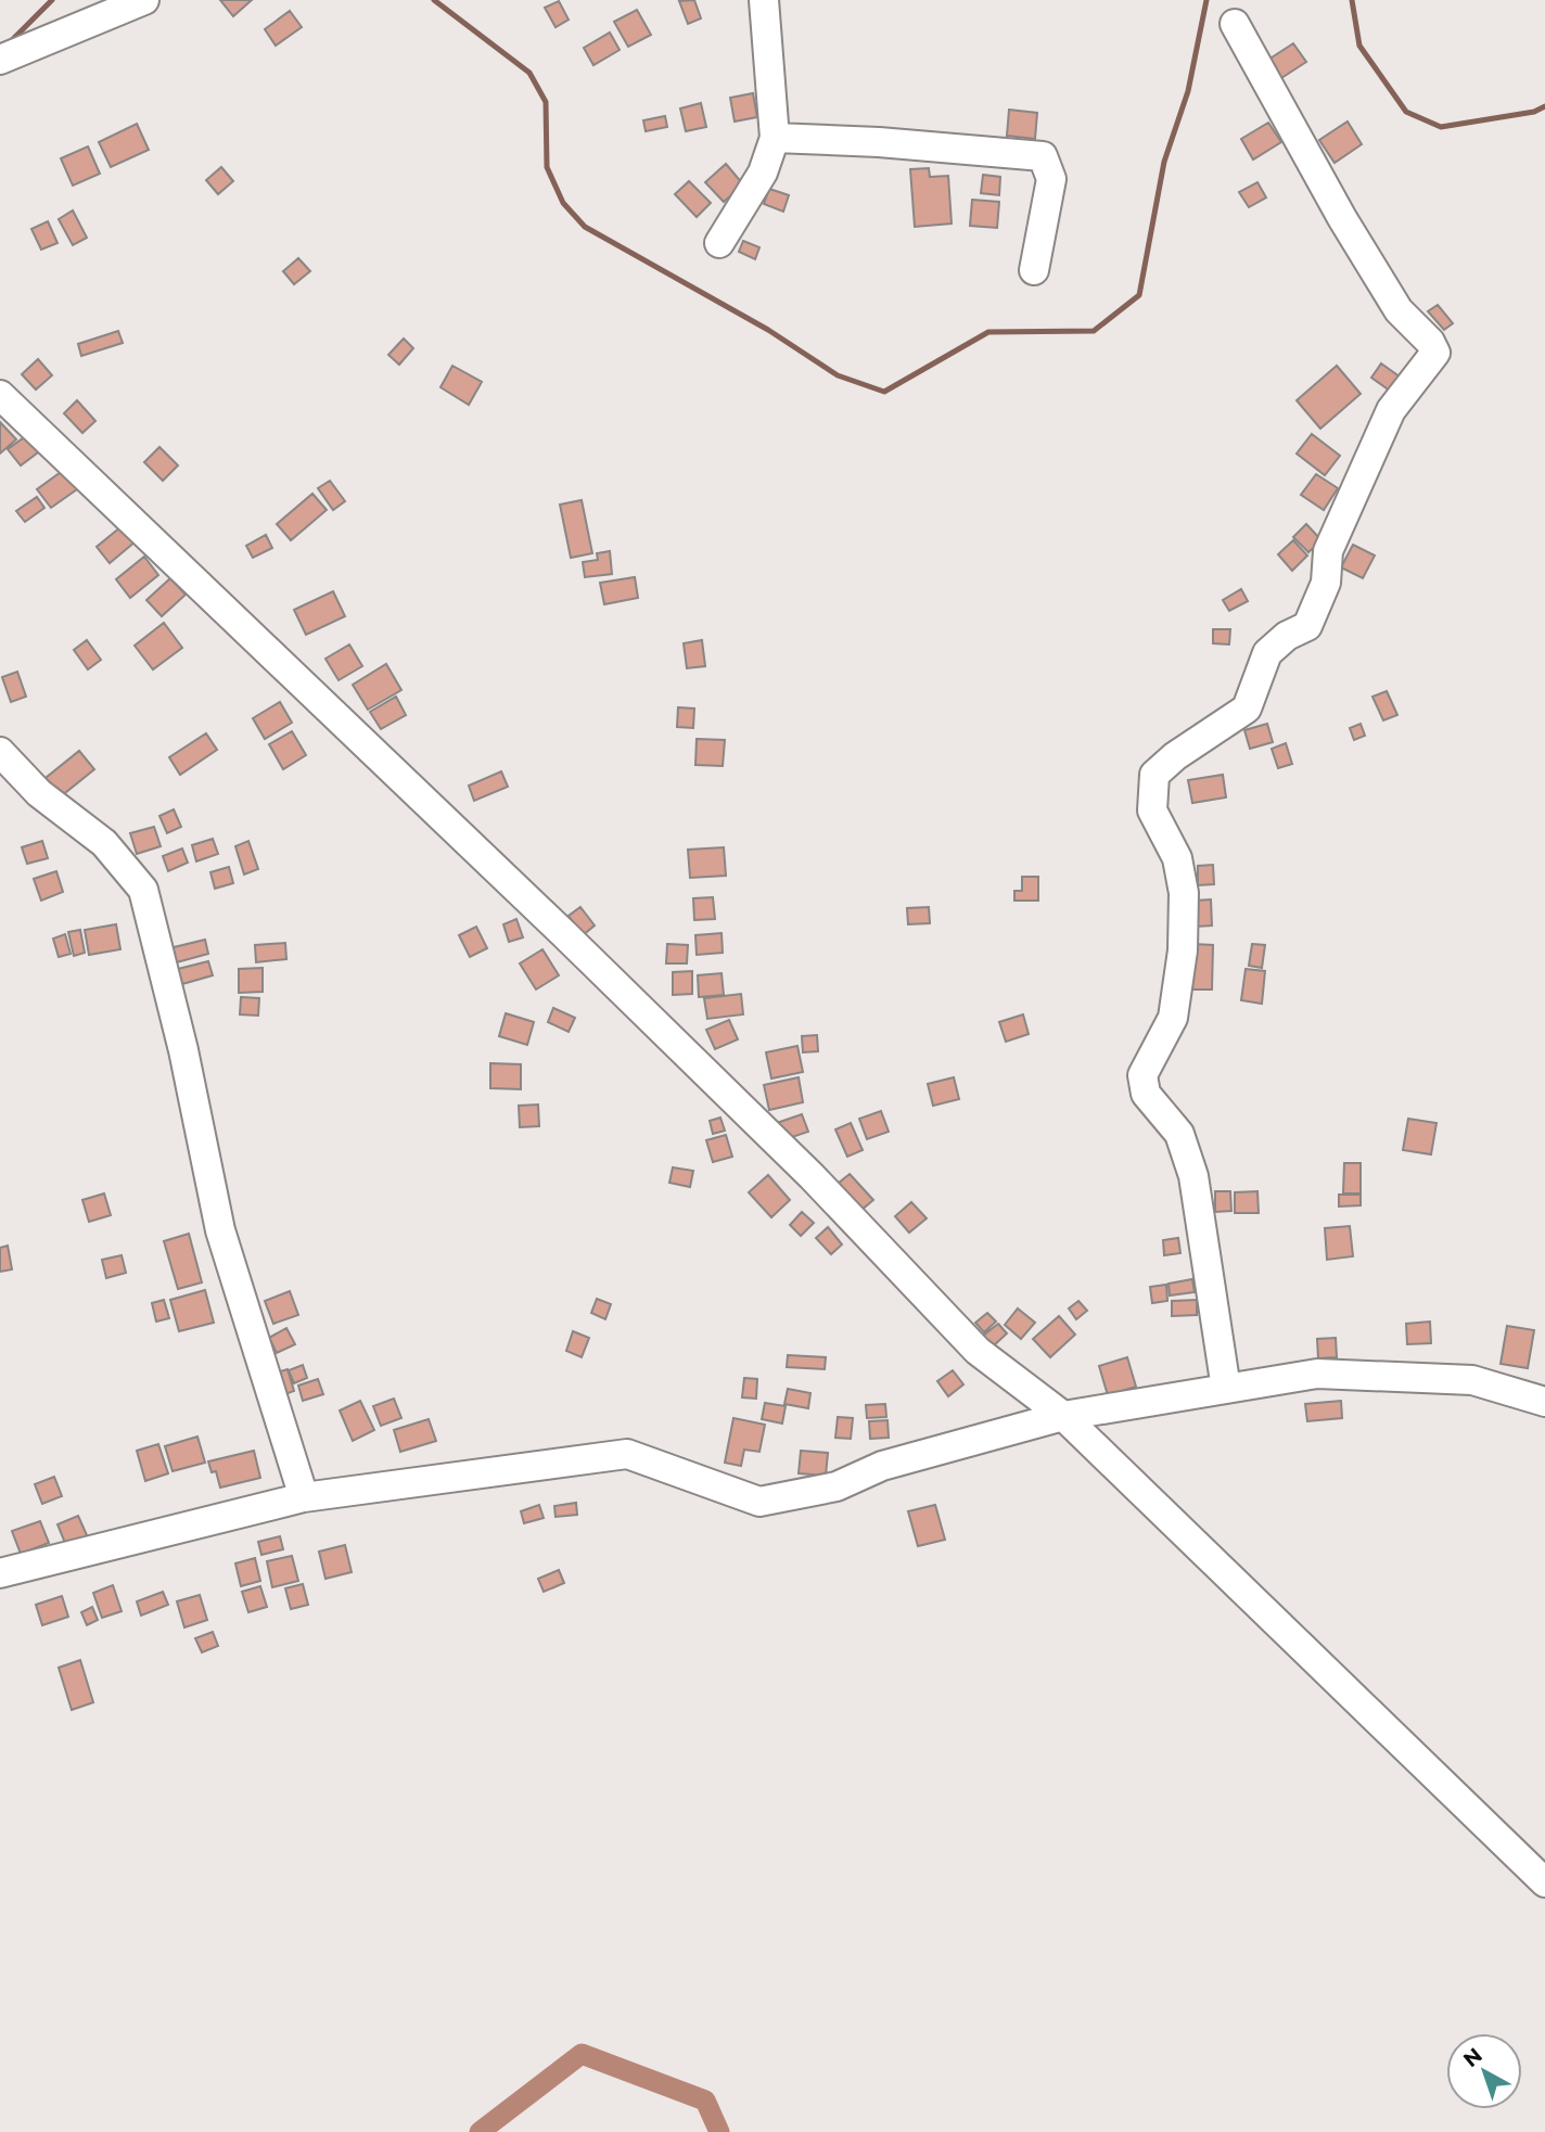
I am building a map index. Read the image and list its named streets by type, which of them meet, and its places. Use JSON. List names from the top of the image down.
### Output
{
  "north": "top left"
}
